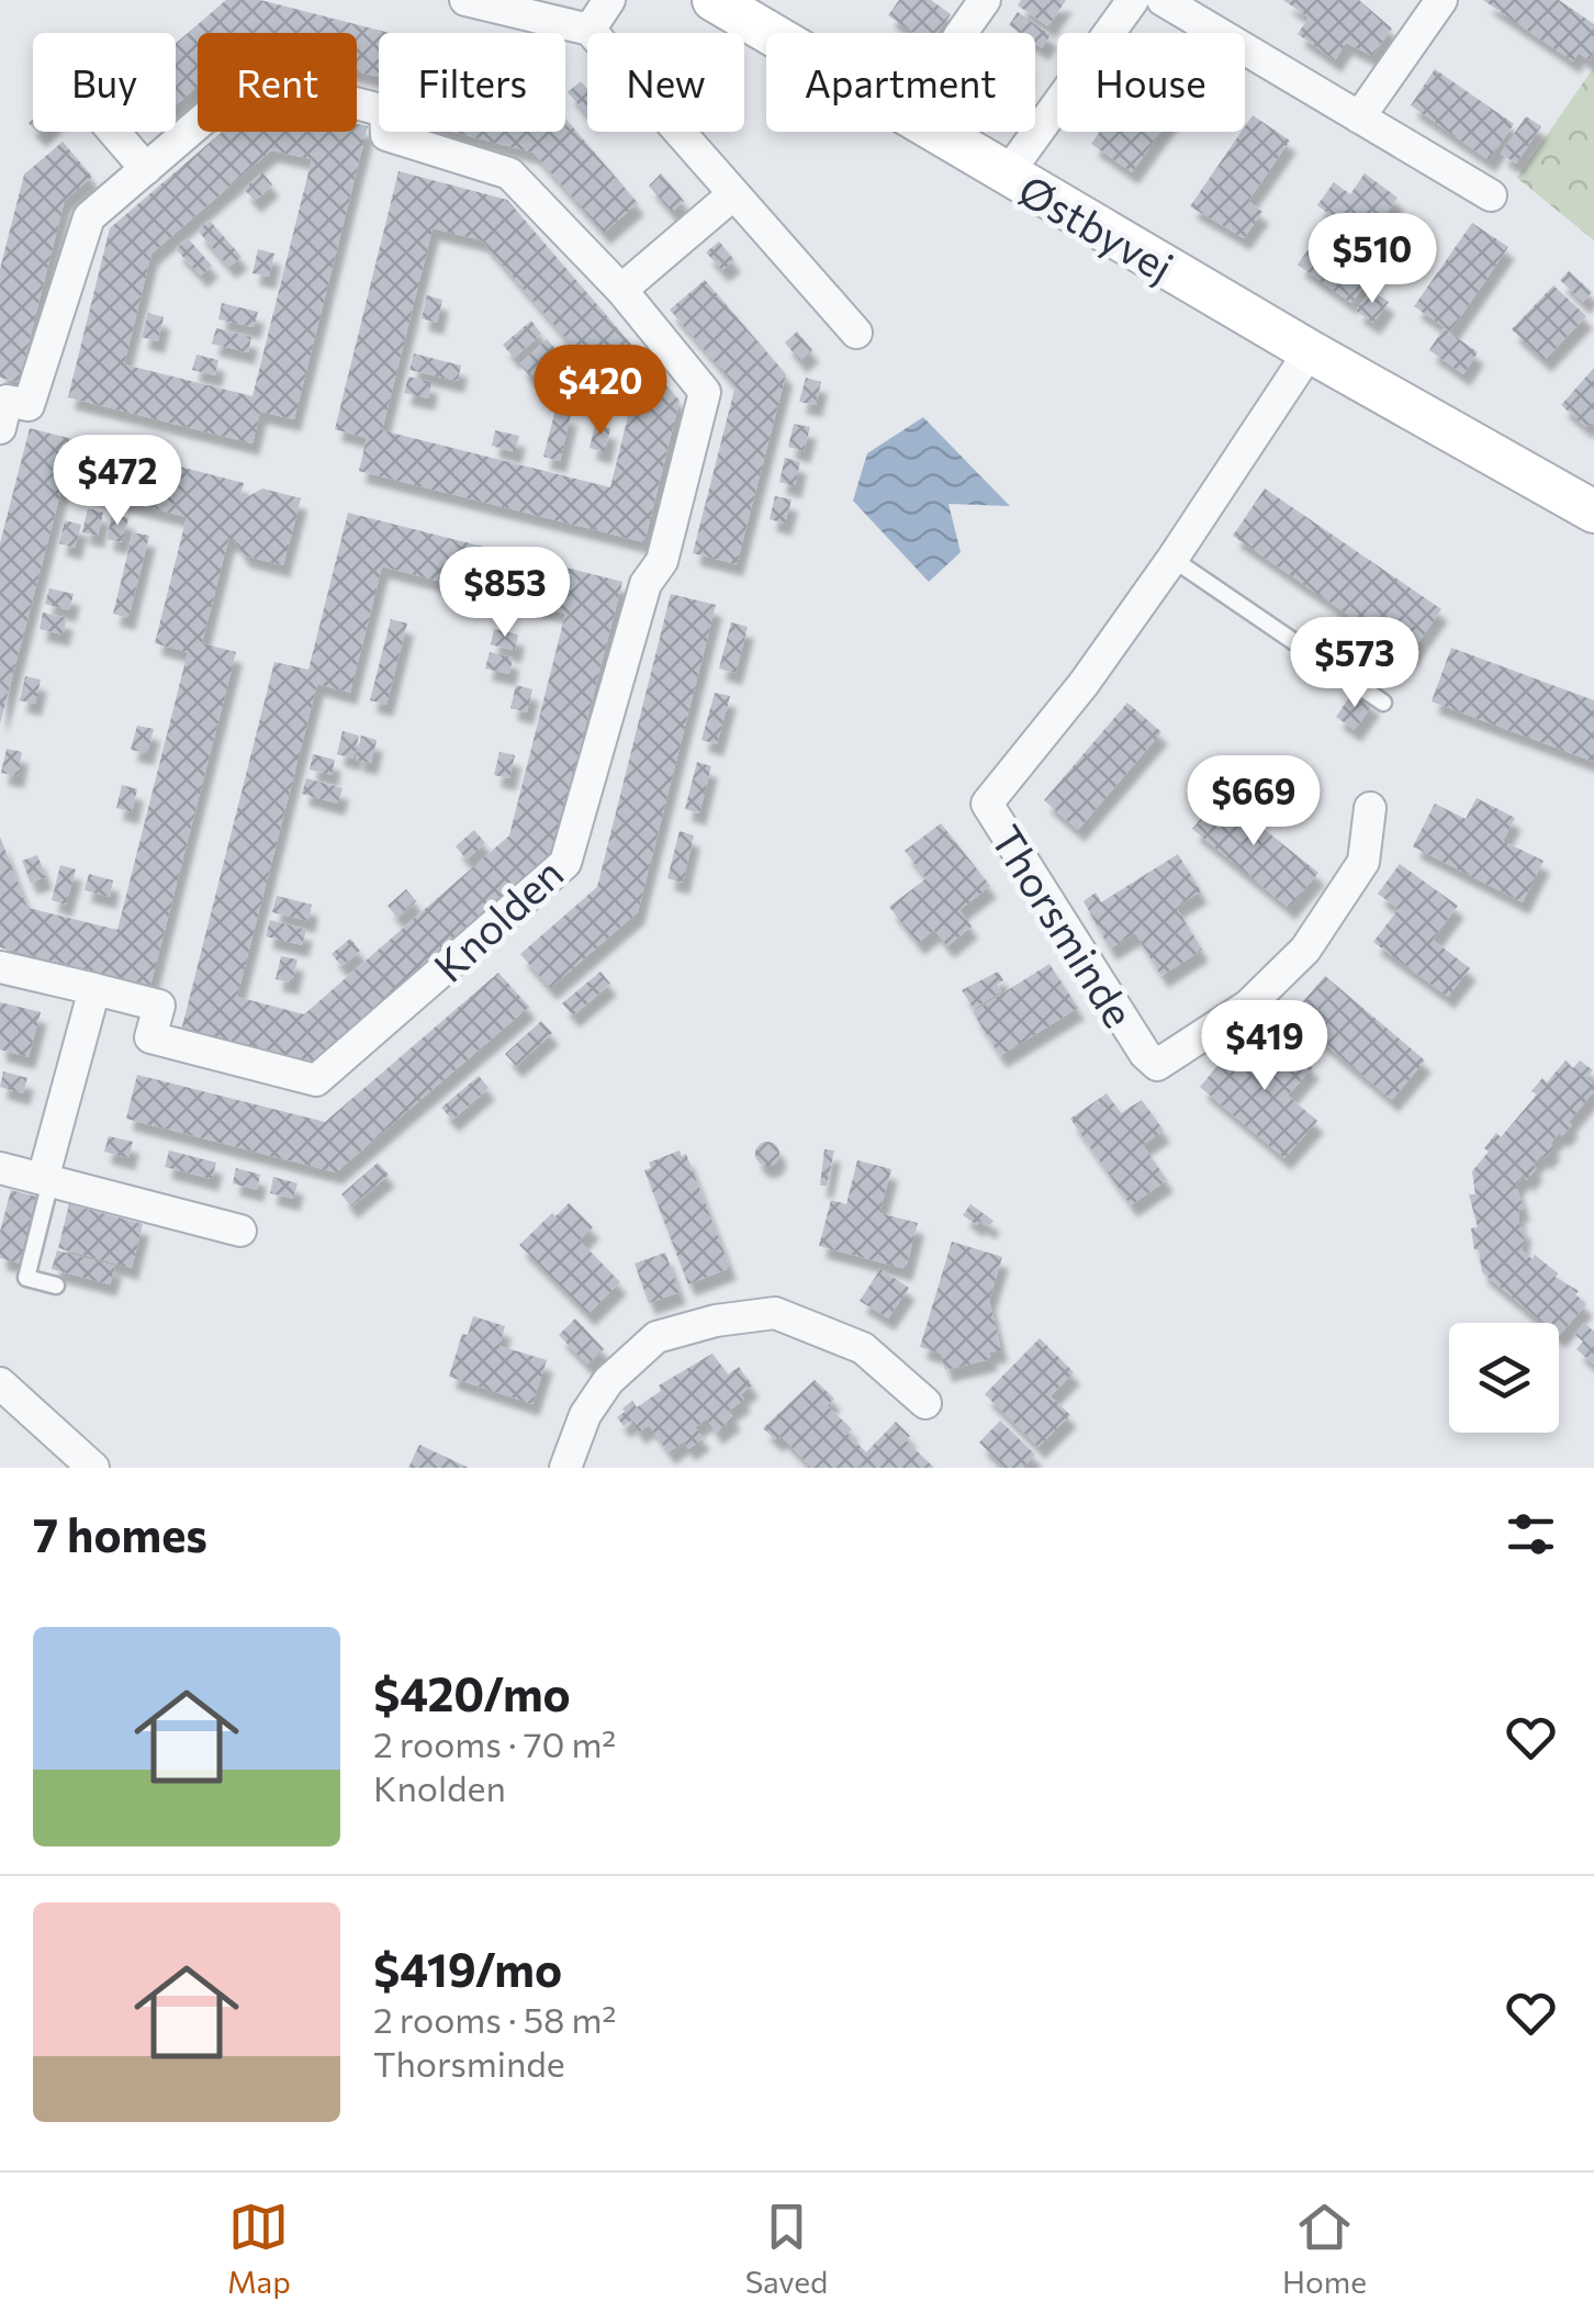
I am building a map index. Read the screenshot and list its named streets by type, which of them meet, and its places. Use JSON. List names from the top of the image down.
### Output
{
  "streets": {
    "street": ["Østbyvej", "Knolden", "Thorsminde"]
  },
  "crossings": [
    ["Østbyvej", "Thorsminde"]
  ],
  "page": {
    "chip": [
      "Buy",
      "Rent",
      "Filters",
      "New",
      "Apartment",
      "House"
    ],
    "price": [
      "$510",
      "$420",
      "$472",
      "$853",
      "$573",
      "$669",
      "$419"
    ],
    "heading": "7 homes",
    "list": [
      {
        "name": "$420/mo",
        "note": "2 rooms · 70 m² · Knolden"
      },
      {
        "name": "$419/mo",
        "note": "2 rooms · 58 m² · Thorsminde"
      }
    ],
    "tabs": ["Map", "Saved", "Home"]
  }
}
